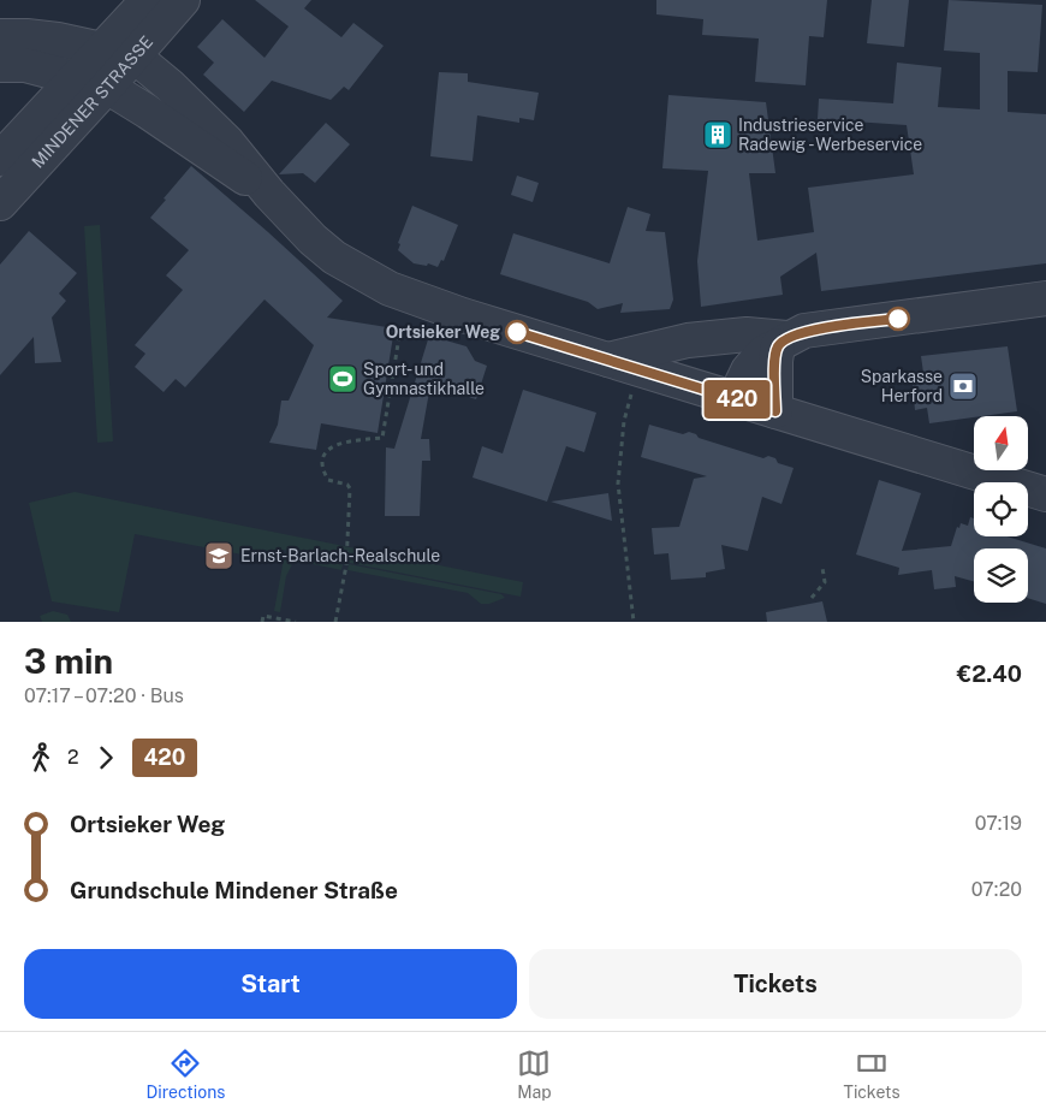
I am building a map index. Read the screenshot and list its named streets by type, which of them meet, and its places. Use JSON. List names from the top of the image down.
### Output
{
  "streets": {
    "street": ["MINDENER STRASSE"]
  },
  "places": {
    "building": ["Industrieservice Radewig - Werbeservice"],
    "other": ["Ortsieker Weg"],
    "sports": ["Sport- und Gymnastikhalle"],
    "bank": ["Sparkasse Herford"],
    "school or university": ["Ernst-Barlach-Realschule"]
  },
  "lines": ["bus line 420"],
  "north": "top",
  "page": {
    "on_map": "420",
    "heading": ["3 min", "07:17 – 07:20 · Bus", "€2.40"],
    "legs": ["2", "420"],
    "list": [
      {
        "name": "Ortsieker Weg",
        "value": "07:19"
      },
      {
        "name": "Grundschule Mindener Straße",
        "value": "07:20"
      }
    ],
    "buttons": ["Start", "Tickets"],
    "tabs": ["Directions", "Map", "Tickets"]
  }
}
